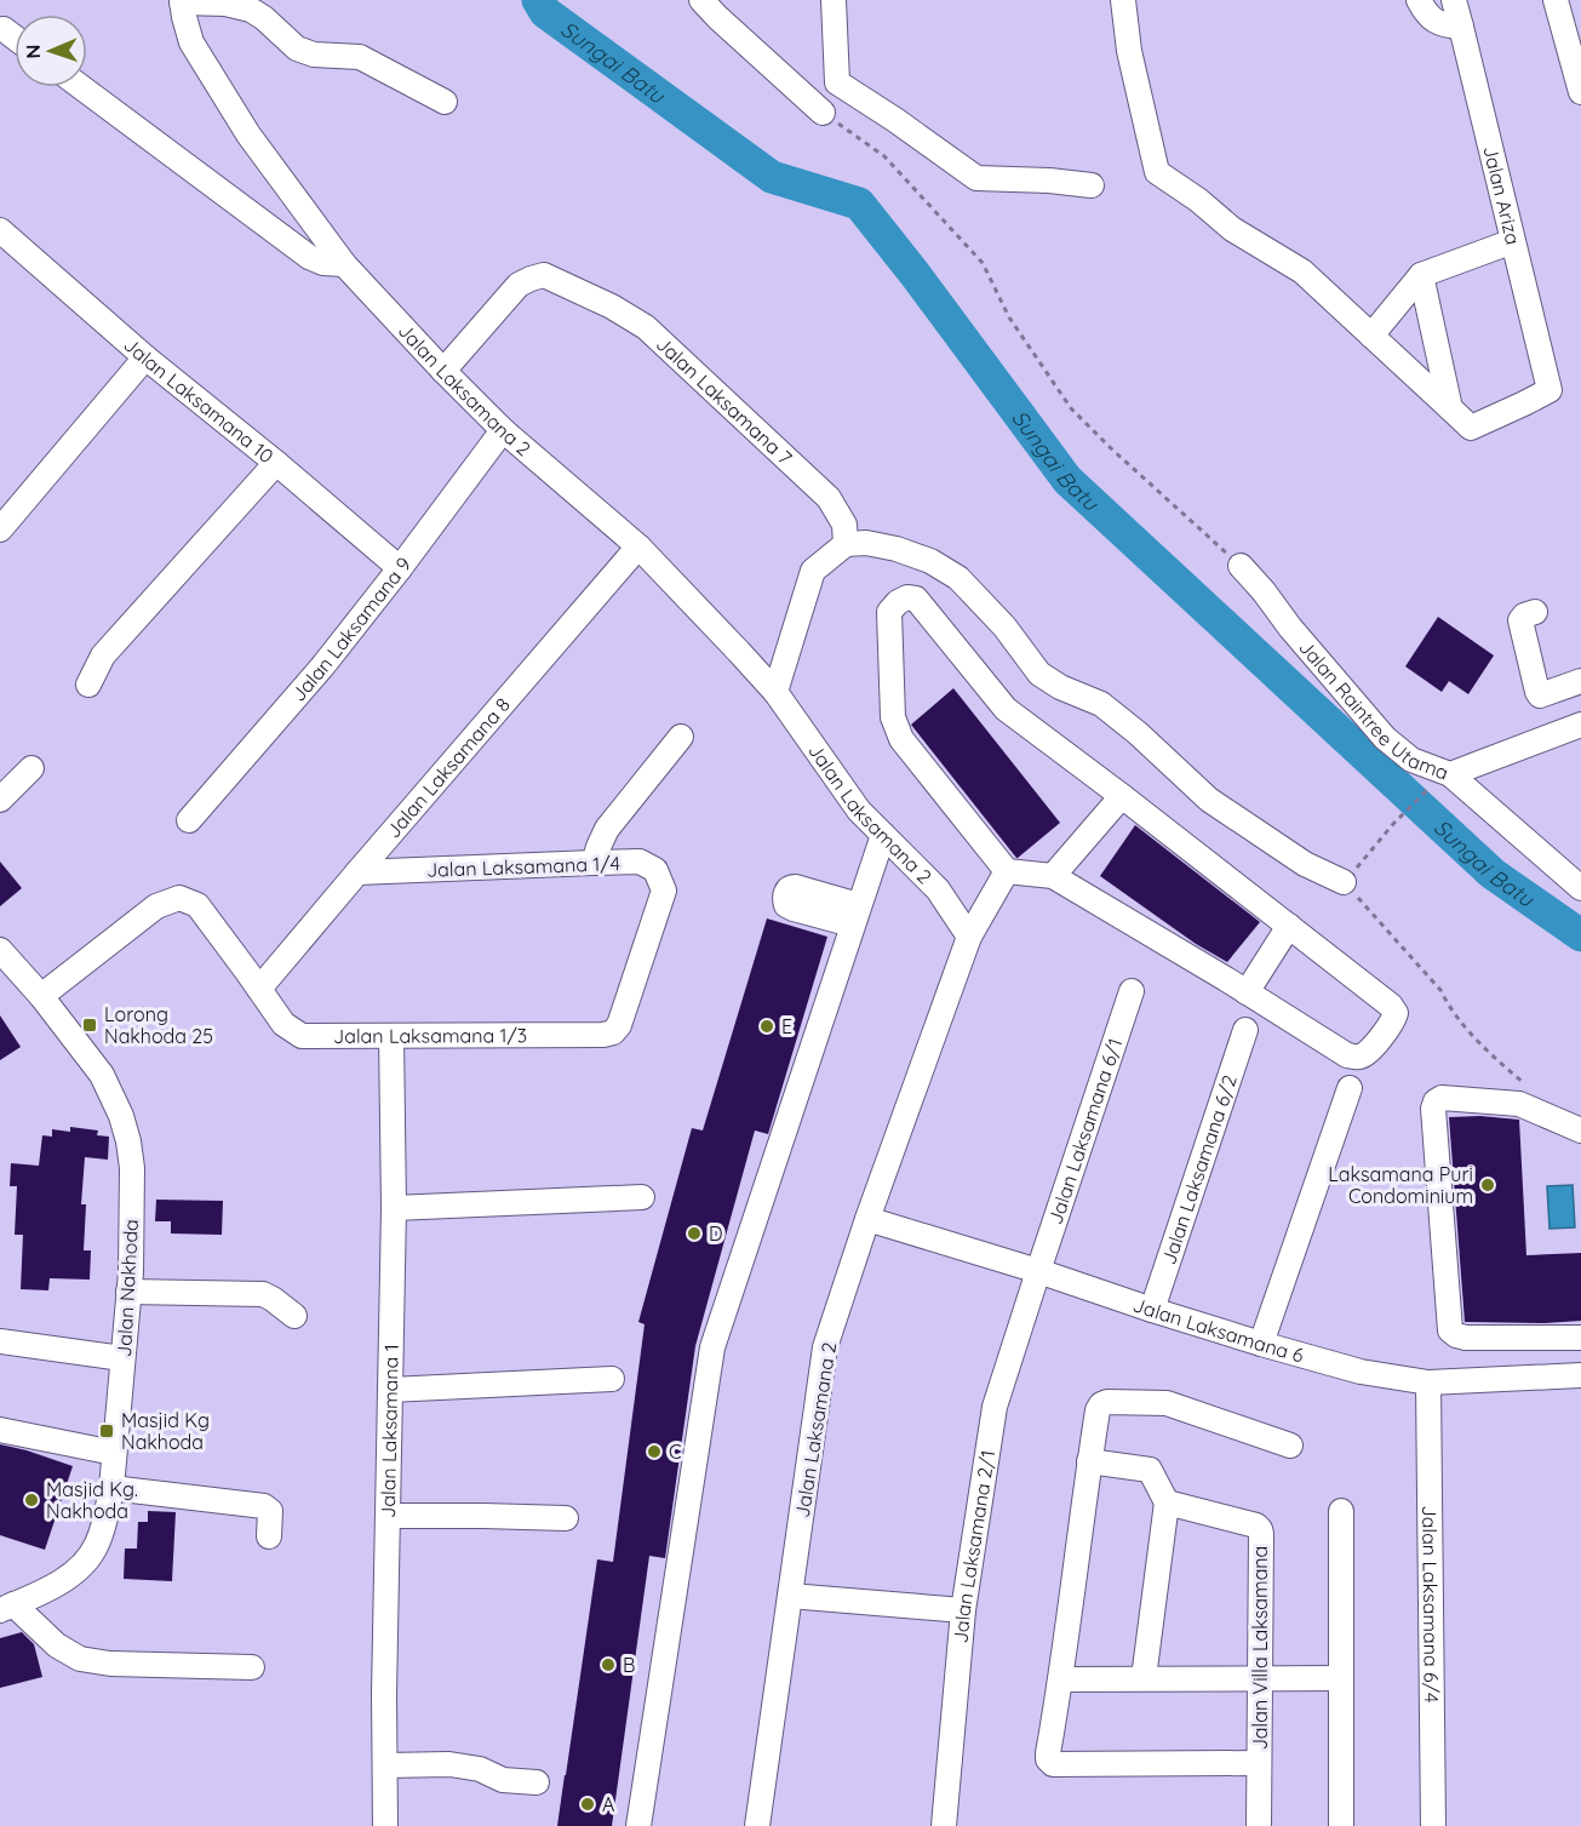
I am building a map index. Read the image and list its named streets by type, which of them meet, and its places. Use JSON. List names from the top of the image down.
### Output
{
  "streets": {
    "street": [
      "Jalan Ariza",
      "Jalan Laksamana 2",
      "Jalan Laksamana 10",
      "Jalan Laksamana 7",
      "Jalan Laksamana 9",
      "Jalan Raintree Utama",
      "Jalan Laksamana 8",
      "Jalan Laksamana 1/4",
      "Jalan Laksamana 1/3",
      "Jalan Laksamana 6/1",
      "Jalan Laksamana 6/2",
      "Jalan Nakhoda",
      "Jalan Laksamana 6",
      "Jalan Laksamana 1",
      "Jalan Laksamana 2/1",
      "Jalan Laksamana 6/4",
      "Jalan Villa Laksamana"
    ]
  },
  "crossings": [
    ["Jalan Laksamana 2", "Jalan Laksamana 7"],
    ["Jalan Laksamana 2", "Jalan Laksamana 9"],
    ["Jalan Laksamana 2", "Jalan Laksamana 8"],
    ["Jalan Laksamana 2", "Jalan Laksamana 6"],
    ["Jalan Laksamana 10", "Jalan Laksamana 9"],
    ["Jalan Laksamana 8", "Jalan Laksamana 1/4"],
    ["Jalan Laksamana 8", "Jalan Laksamana 1/3"],
    ["Jalan Laksamana 1/4", "Jalan Laksamana 1/3"],
    ["Jalan Laksamana 1/3", "Jalan Laksamana 1"],
    ["Jalan Laksamana 6/1", "Jalan Laksamana 6"],
    ["Jalan Laksamana 6/1", "Jalan Laksamana 2/1"],
    ["Jalan Laksamana 6/2", "Jalan Laksamana 6"],
    ["Jalan Laksamana 6", "Jalan Laksamana 2/1"],
    ["Jalan Laksamana 6", "Jalan Laksamana 6/4"]
  ],
  "water": ["Sungai Batu"],
  "places": {
    "transit": ["Lorong Nakhoda 25", "Masjid Kg Nakhoda"],
    "other": [
      "E",
      "Laksamana Puri Condominium",
      "D",
      "C",
      "Masjid Kg. Nakhoda",
      "B",
      "A"
    ]
  },
  "north": "left"
}
